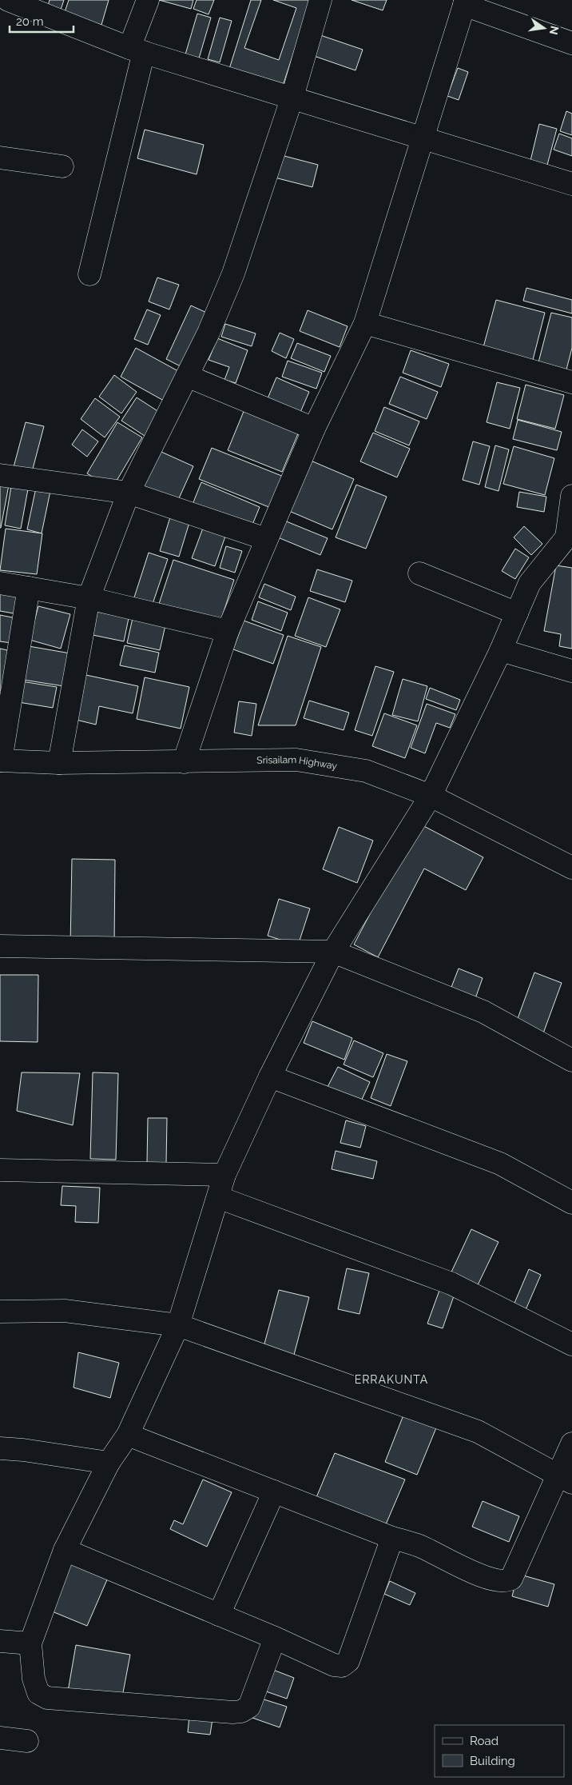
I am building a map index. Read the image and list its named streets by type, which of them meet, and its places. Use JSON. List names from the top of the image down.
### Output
{
  "streets": {
    "main road": ["Srisailam Highway"]
  },
  "districts": ["ERRAKUNTA"],
  "legend": ["Road", "Building"],
  "scale_bar": "20 m",
  "north": "right"
}
